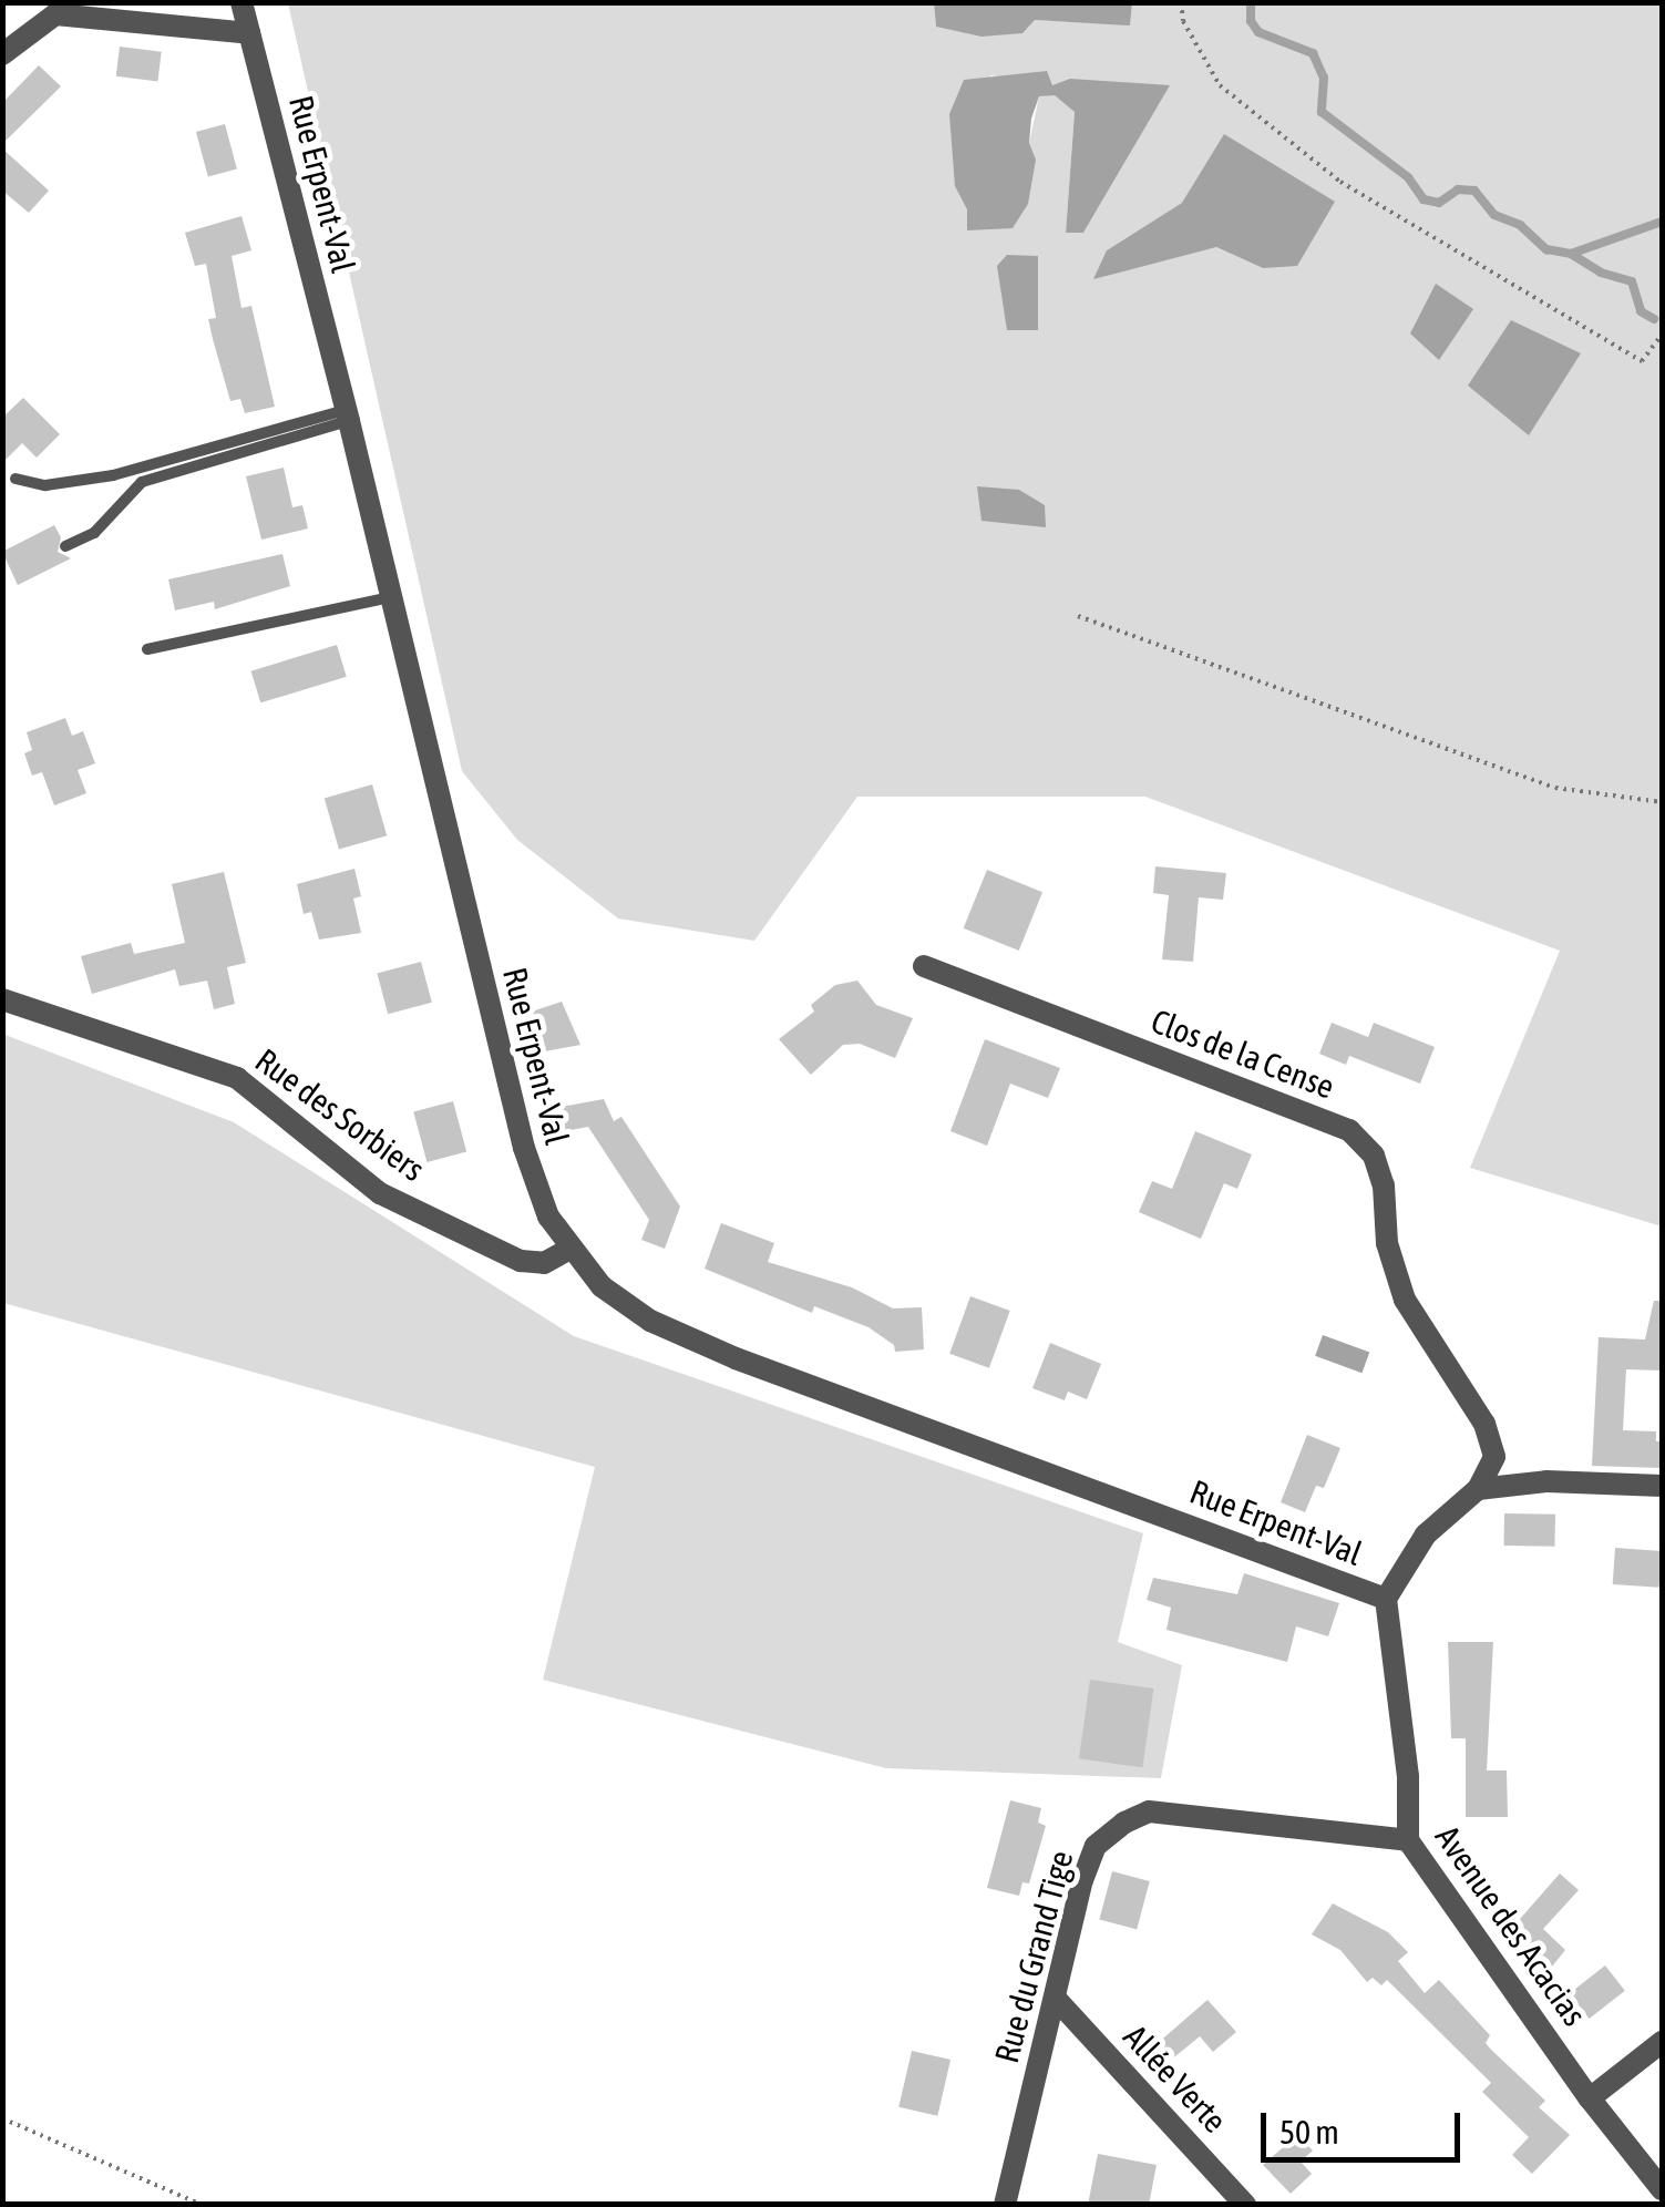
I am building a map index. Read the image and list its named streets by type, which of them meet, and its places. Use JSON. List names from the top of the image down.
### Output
{
  "streets": {
    "street": [
      "Rue Erpent-Val",
      "Clos de la Cense",
      "Rue des Sorbiers",
      "Avenue des Acacias",
      "Rue du Grand Tige",
      "Allée Verte"
    ]
  },
  "crossings": [
    ["Rue Erpent-Val", "Rue des Sorbiers"],
    ["Rue Erpent-Val", "Avenue des Acacias"],
    ["Avenue des Acacias", "Rue du Grand Tige"],
    ["Rue du Grand Tige", "Allée Verte"]
  ],
  "scale_bar": "50 m"
}
